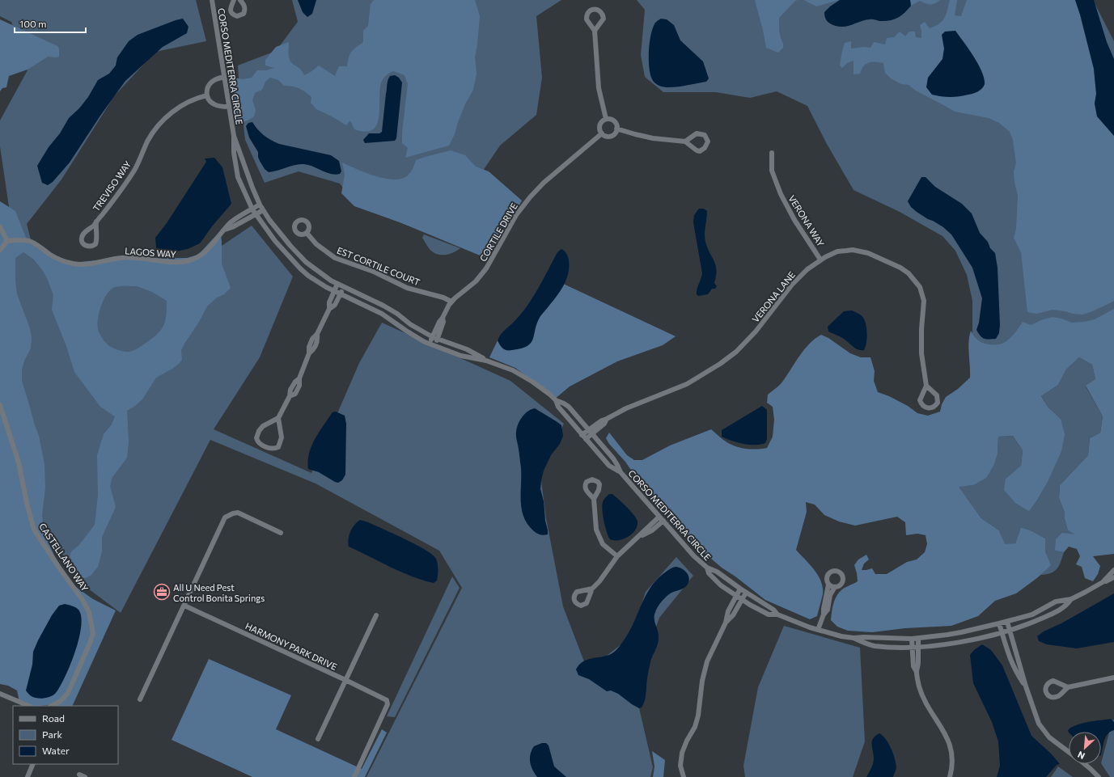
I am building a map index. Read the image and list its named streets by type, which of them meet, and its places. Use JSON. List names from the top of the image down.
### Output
{
  "streets": {
    "street": [
      "CORSO MEDITERRA CIRCLE",
      "TREVISO WAY",
      "VERONA WAY",
      "CORTILE DRIVE",
      "LAGOS WAY",
      "EST CORTILE COURT",
      "VERONA LANE",
      "CASTELLANO WAY",
      "HARMONY PARK DRIVE"
    ]
  },
  "crossings": [
    ["CORSO MEDITERRA CIRCLE", "CORTILE DRIVE"],
    ["CORSO MEDITERRA CIRCLE", "LAGOS WAY"],
    ["CORSO MEDITERRA CIRCLE", "VERONA LANE"],
    ["VERONA WAY", "VERONA LANE"],
    ["CORTILE DRIVE", "EST CORTILE COURT"]
  ],
  "places": {
    "office": ["All U Need Pest Control Bonita Springs"]
  },
  "legend": ["Road", "Park", "Water"],
  "scale_bar": "100 m",
  "north": "bottom left"
}
